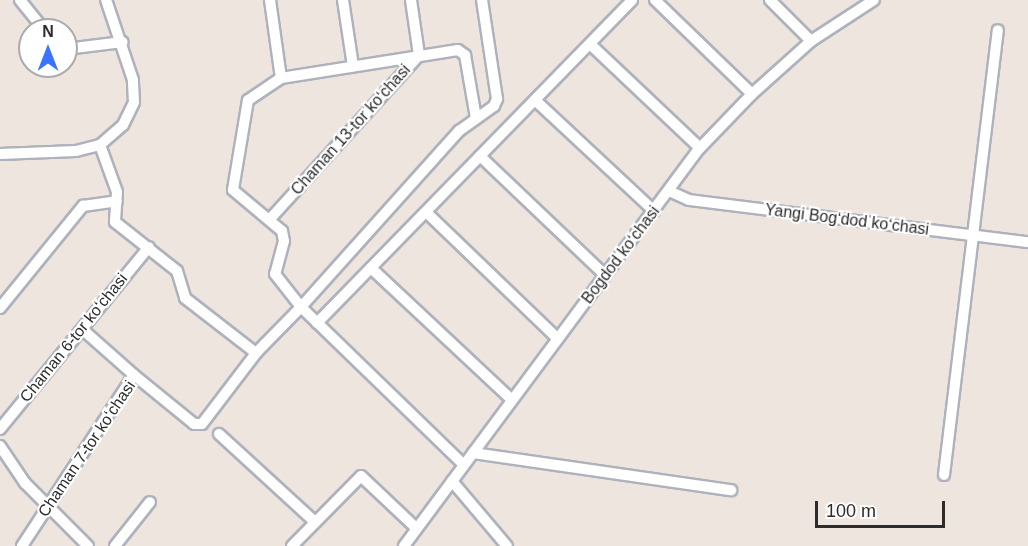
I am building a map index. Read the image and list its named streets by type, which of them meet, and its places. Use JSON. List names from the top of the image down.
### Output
{
  "streets": {
    "street": [
      "Chaman 13-tor koʻchasi",
      "Yangi Bogʻdod koʻchasi",
      "Bogdod koʻchasi",
      "Chaman 6-tor koʻchasi",
      "Chaman 7-tor koʻchasi"
    ]
  },
  "crossings": [
    ["Yangi Bogʻdod koʻchasi", "Bogdod koʻchasi"]
  ],
  "scale_bar": "100 m",
  "north": "top"
}
